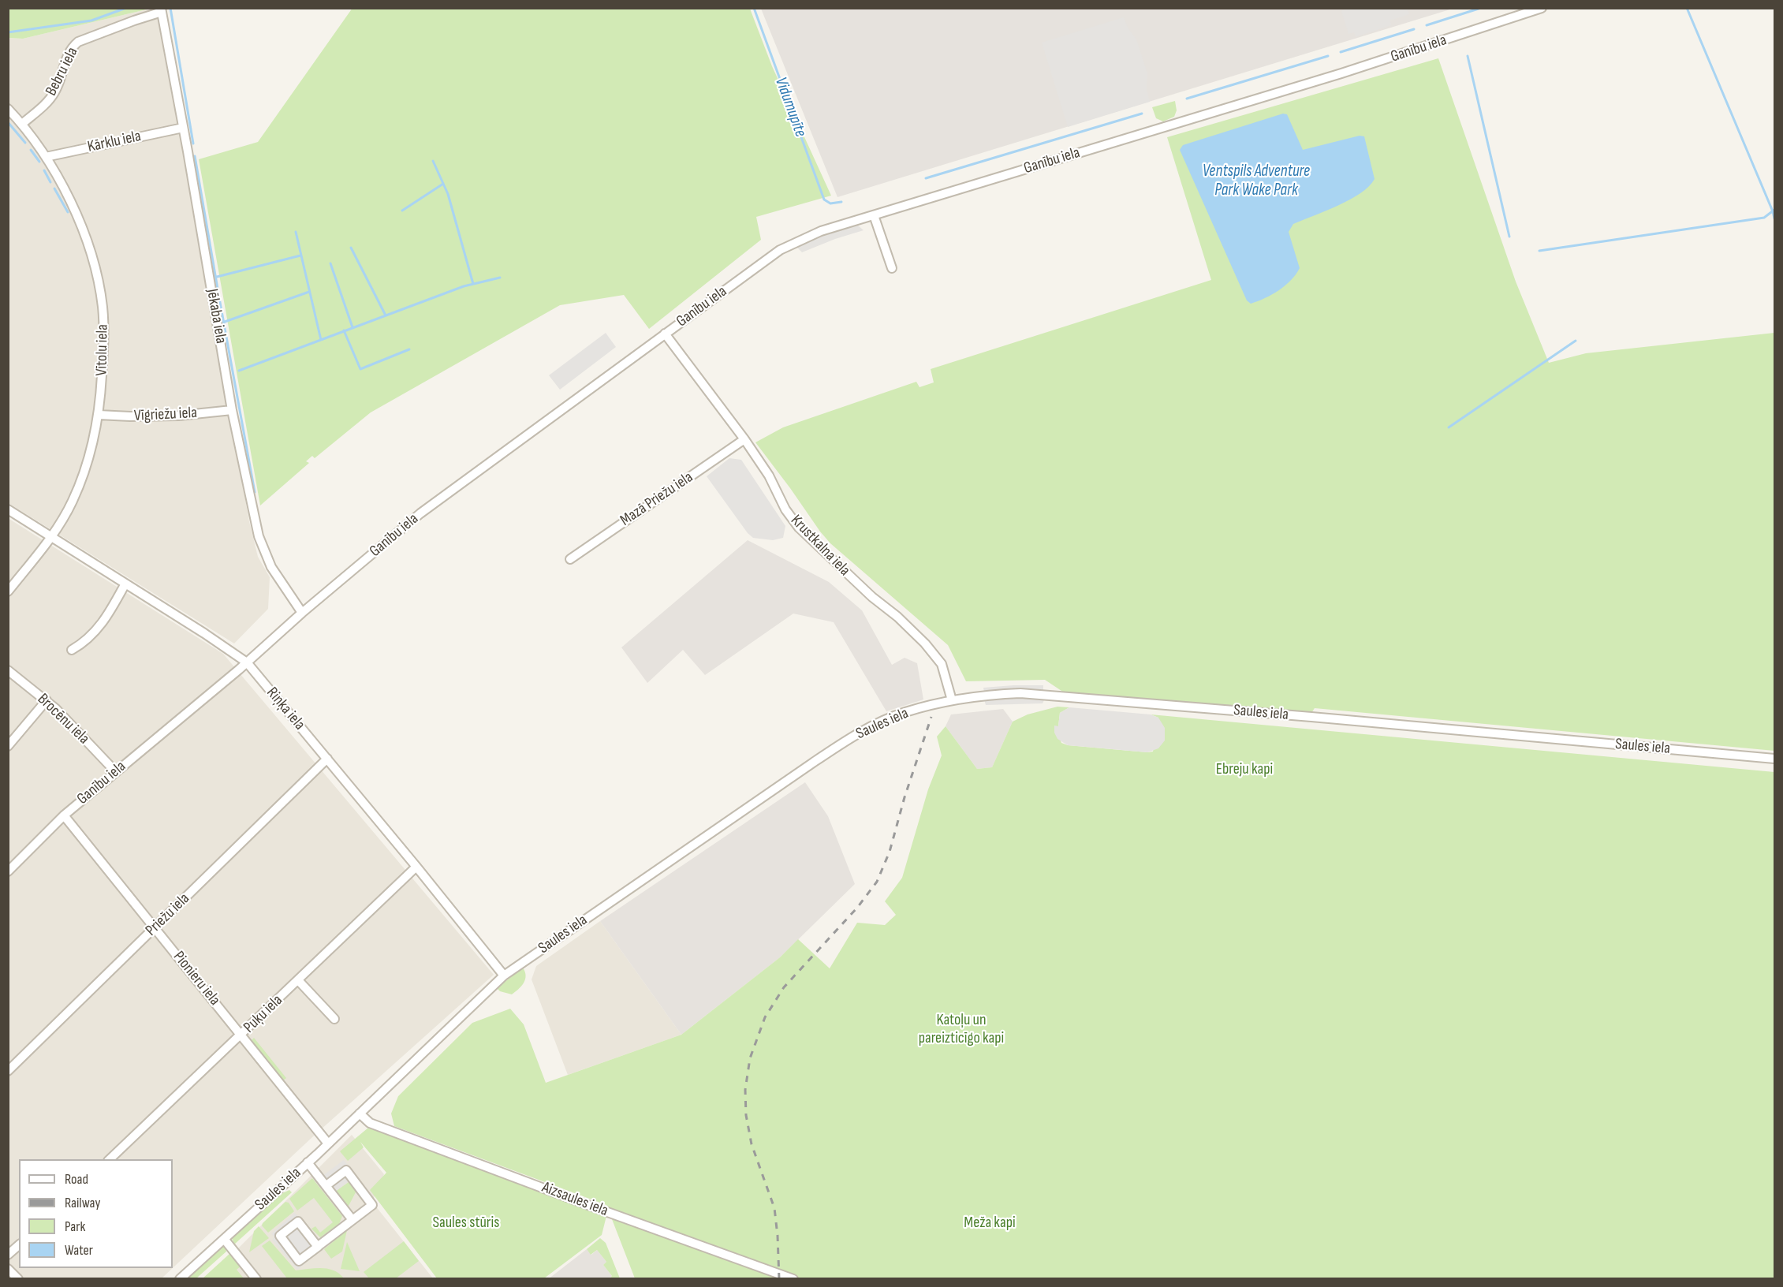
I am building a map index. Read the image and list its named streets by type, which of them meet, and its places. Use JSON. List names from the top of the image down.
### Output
{
  "streets": {
    "street": [
      "Ganību iela",
      "Bebru iela",
      "Kārklu iela",
      "Jēkaba iela",
      "Vītolu iela",
      "Vīgriežu iela",
      "Mazā Priežu iela",
      "Krustkalna iela",
      "Riņķa iela",
      "Saules iela",
      "Brocēnu iela",
      "Priežu iela",
      "Pionieru iela",
      "Puķu iela",
      "Aizsaules iela"
    ]
  },
  "crossings": [
    ["Ganību iela", "Jēkaba iela"],
    ["Ganību iela", "Krustkalna iela"],
    ["Ganību iela", "Riņķa iela"],
    ["Ganību iela", "Brocēnu iela"],
    ["Ganību iela", "Pionieru iela"],
    ["Bebru iela", "Jēkaba iela"],
    ["Bebru iela", "Vītolu iela"],
    ["Kārklu iela", "Jēkaba iela"],
    ["Kārklu iela", "Vītolu iela"],
    ["Jēkaba iela", "Vīgriežu iela"],
    ["Vītolu iela", "Vīgriežu iela"],
    ["Vītolu iela", "Riņķa iela"],
    ["Mazā Priežu iela", "Krustkalna iela"],
    ["Krustkalna iela", "Saules iela"],
    ["Riņķa iela", "Saules iela"],
    ["Riņķa iela", "Priežu iela"],
    ["Riņķa iela", "Puķu iela"],
    ["Saules iela", "Pionieru iela"],
    ["Saules iela", "Aizsaules iela"],
    ["Priežu iela", "Pionieru iela"],
    ["Pionieru iela", "Puķu iela"]
  ],
  "water": ["Vidumupīte", "Ventspils Adventure Park Wake Park"],
  "parks": [
    "Ebreju kapi",
    "Katoļu un pareizticīgo kapi",
    "Saules stūris",
    "Meža kapi"
  ],
  "legend": [
    "Road",
    "Railway",
    "Park",
    "Water"
  ]
}
